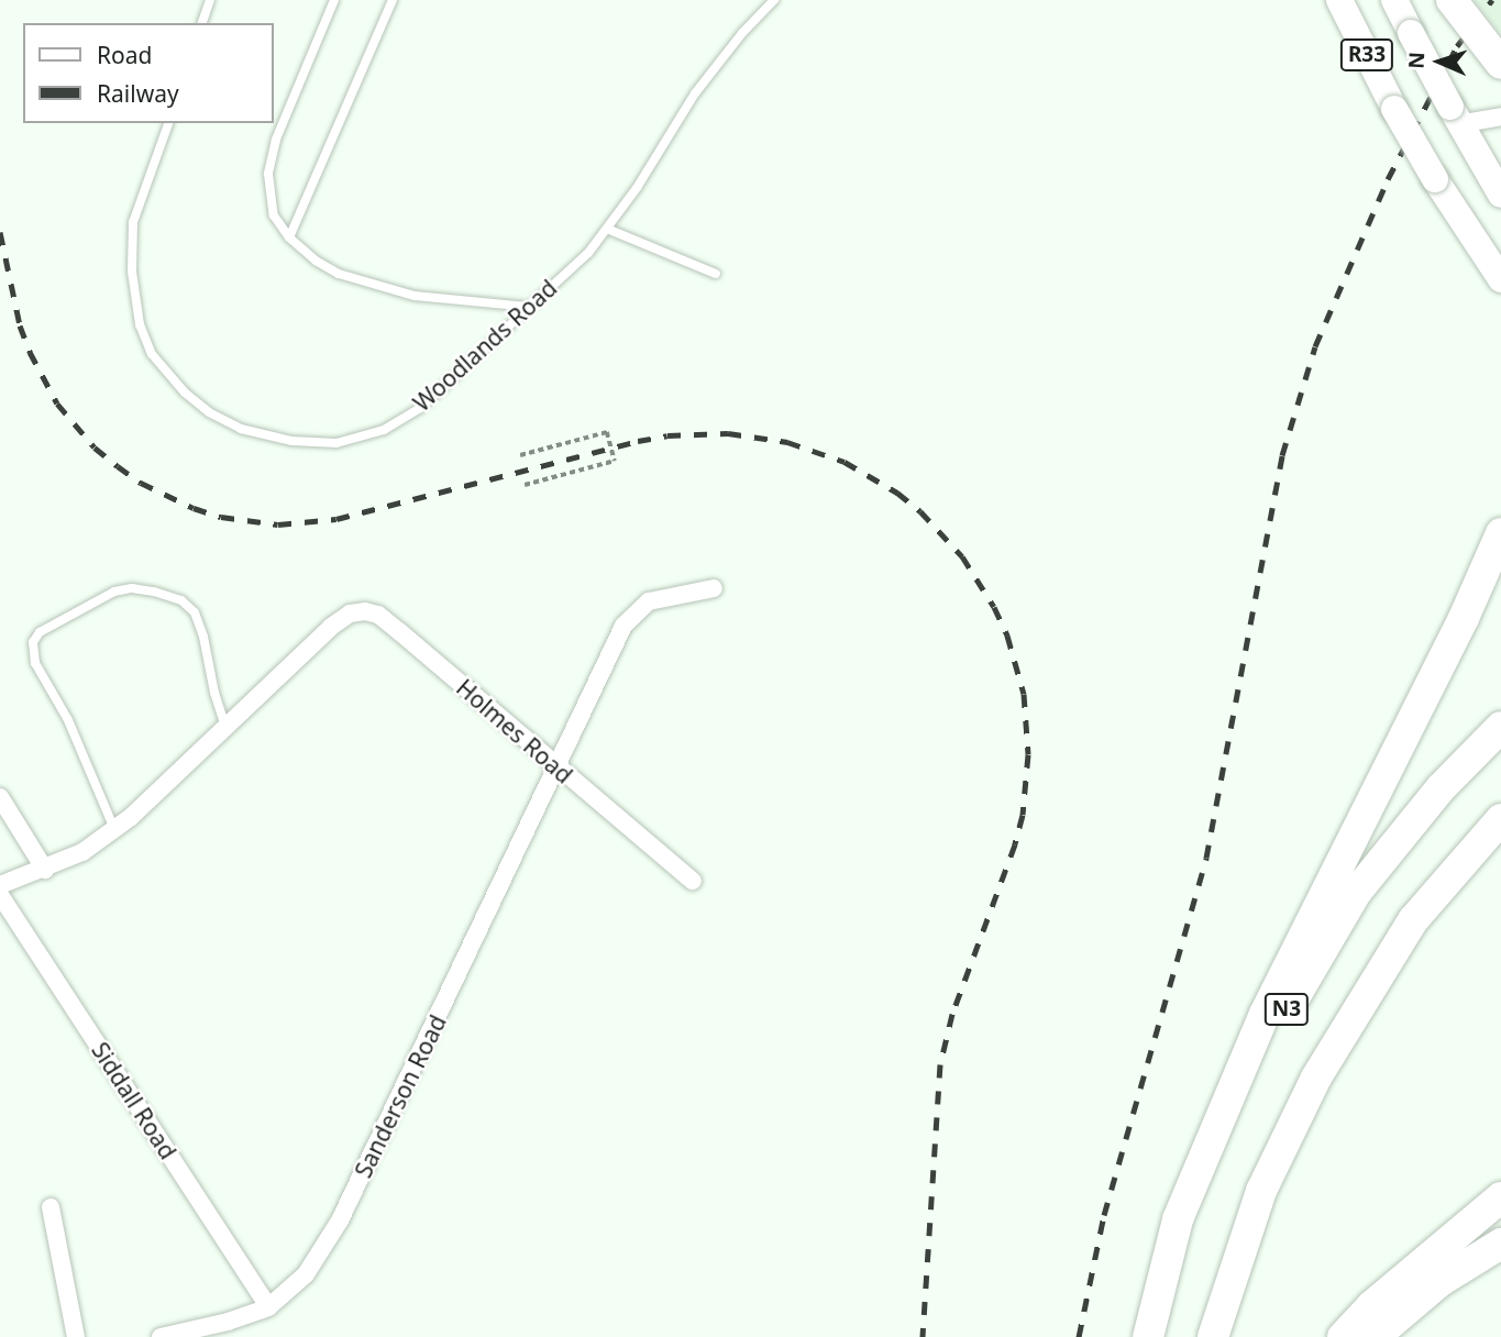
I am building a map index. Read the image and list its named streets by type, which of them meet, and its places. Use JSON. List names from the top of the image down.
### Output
{
  "streets": {
    "highway": ["N3"],
    "main road": ["R33"],
    "street": ["Holmes Road", "Sanderson Road", "Siddall Road"],
    "lane": ["Woodlands Road"]
  },
  "crossings": [
    ["Holmes Road", "Sanderson Road"],
    ["Sanderson Road", "Siddall Road"]
  ],
  "legend": ["Road", "Railway"],
  "north": "left"
}
